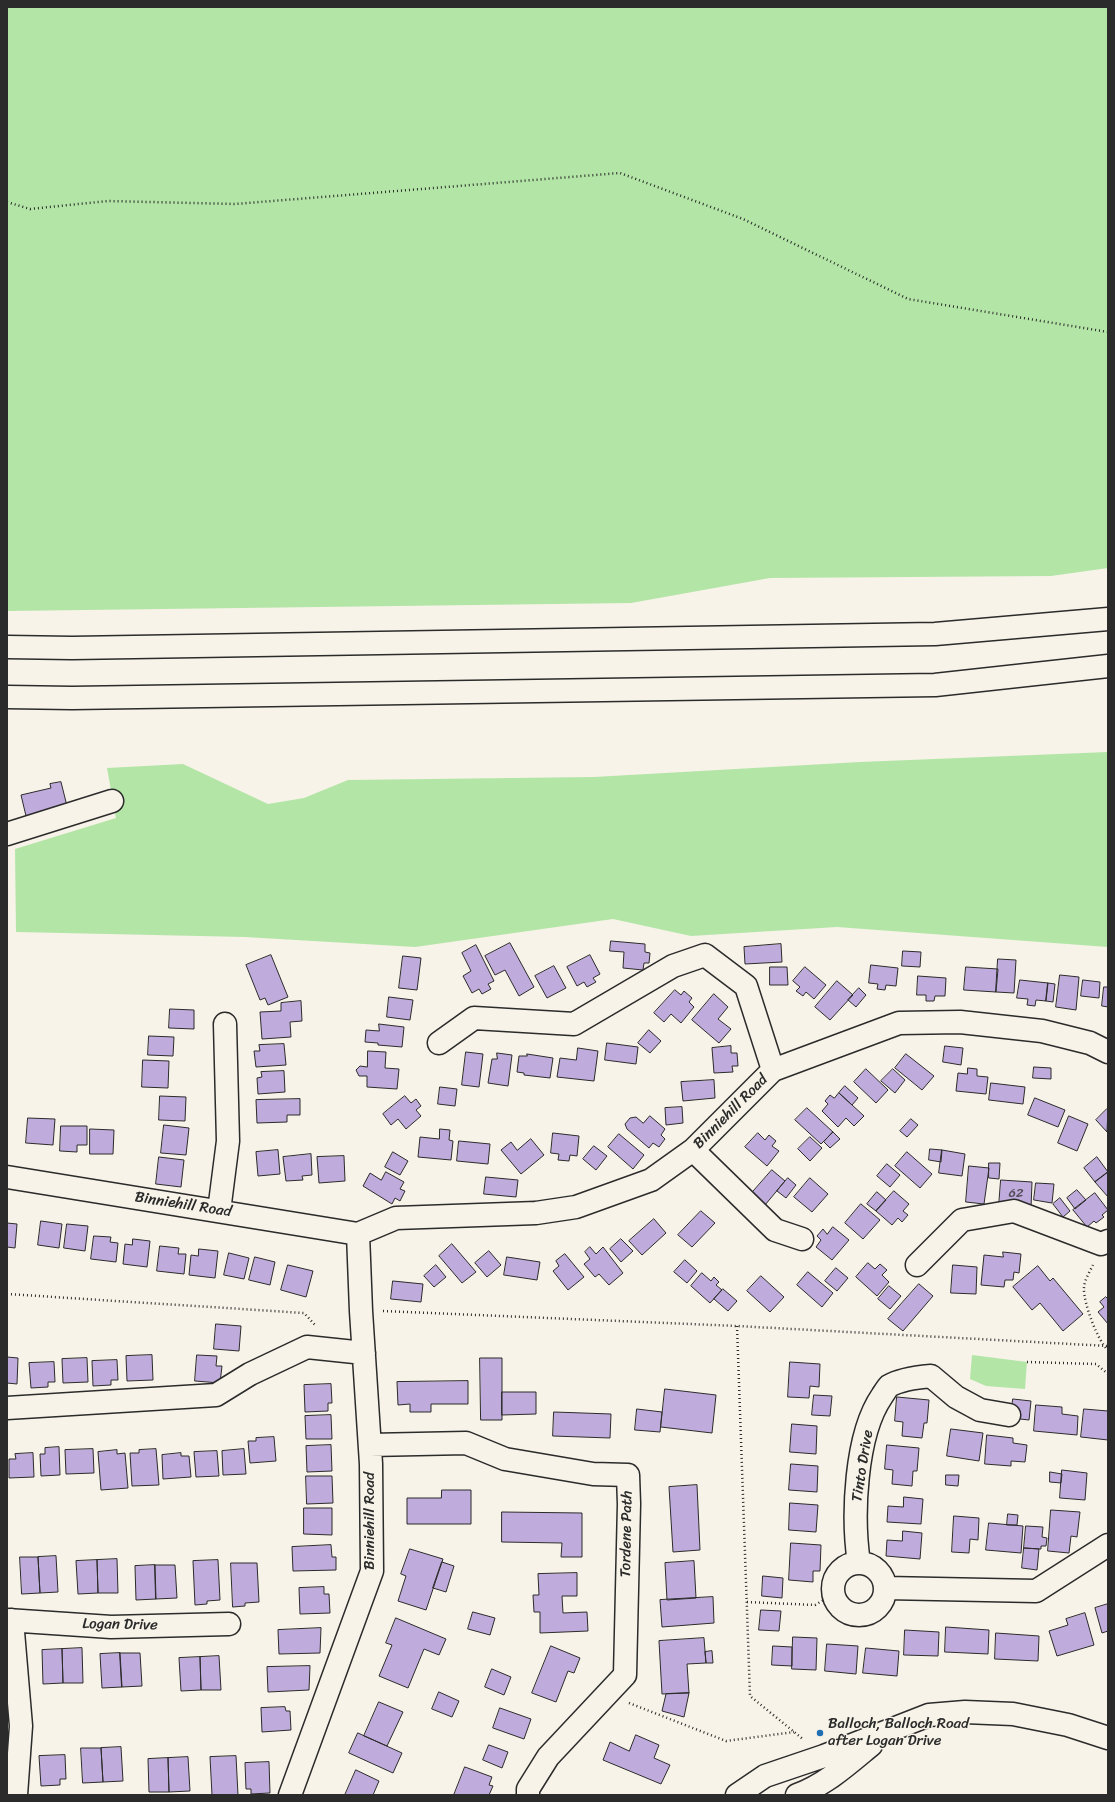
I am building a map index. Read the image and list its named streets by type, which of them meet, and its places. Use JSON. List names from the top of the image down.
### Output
{
  "streets": {
    "main road": [
      "Binniehill Road",
      "Tinto Drive",
      "Tordene Path",
      "Logan Drive"
    ]
  },
  "crossings": [
    ["Binniehill Road", "Tordene Path"]
  ],
  "places": ["Balloch, Balloch Road after Logan Drive"],
  "house_numbers": ["62"]
}
